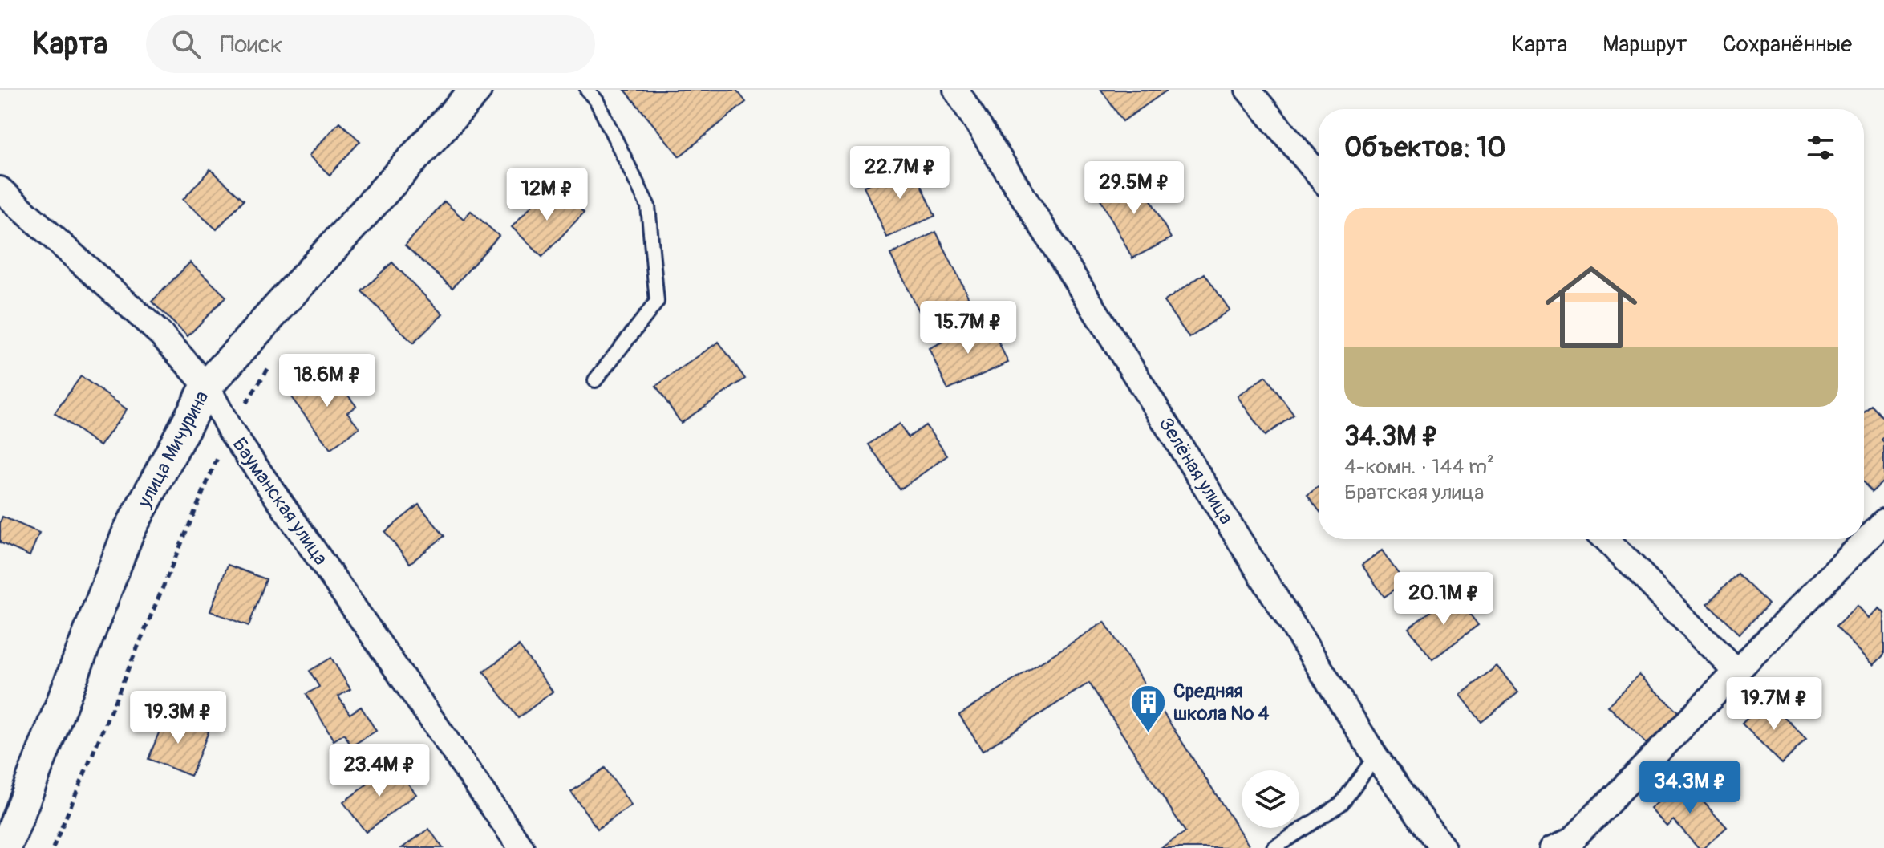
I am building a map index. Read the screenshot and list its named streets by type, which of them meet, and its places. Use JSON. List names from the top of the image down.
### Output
{
  "streets": {
    "street": ["улица Мичурина", "Зелёная улица", "Бауманская улица"]
  },
  "crossings": [
    ["улица Мичурина", "Бауманская улица"]
  ],
  "places": {
    "building": ["Средняя школа № 4"]
  },
  "page": {
    "header": "Карта",
    "search": "Поиск",
    "nav": ["Карта", "Маршрут", "Сохранённые"],
    "heading": "Объектов: 10",
    "price": [
      "22.7M ₽",
      "29.5M ₽",
      "12M ₽",
      "15.7M ₽",
      "18.6M ₽",
      "20.1M ₽",
      "19.7M ₽",
      "19.3M ₽",
      "23.4M ₽",
      "34.3M ₽"
    ],
    "list": [
      {
        "name": "34.3M ₽",
        "note": "4-комн. · 144 m² · Братская улица"
      }
    ]
  }
}
